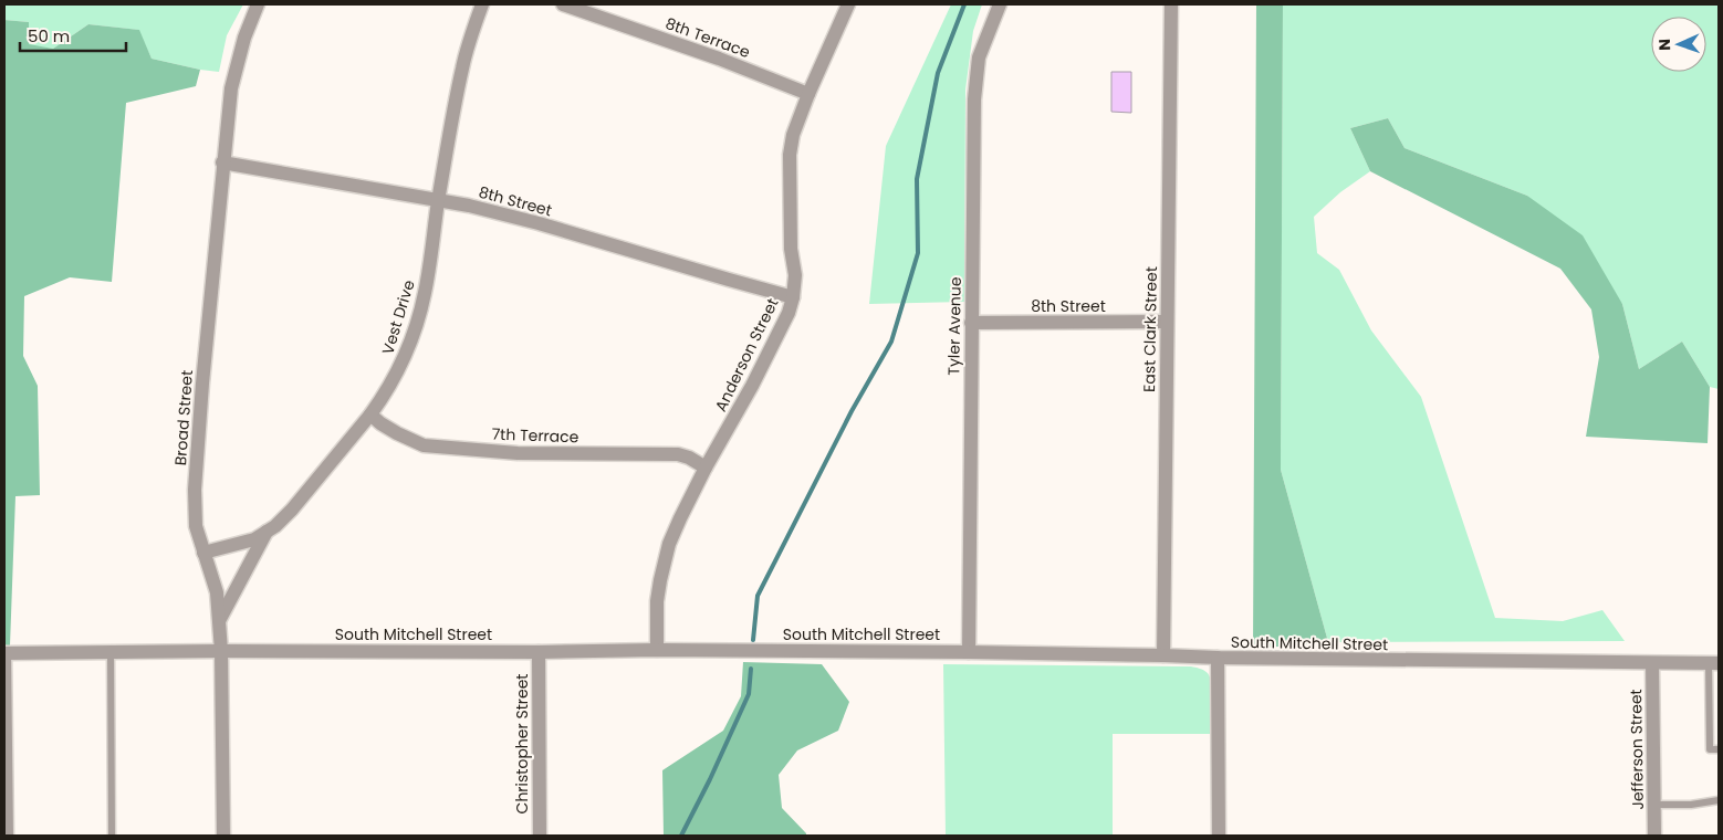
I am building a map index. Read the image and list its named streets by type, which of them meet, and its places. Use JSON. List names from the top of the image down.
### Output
{
  "streets": {
    "street": [
      "8th Terrace",
      "8th Street",
      "Vest Drive",
      "Tyler Avenue",
      "East Clark Street",
      "Anderson Street",
      "Broad Street",
      "7th Terrace",
      "South Mitchell Street",
      "Christopher Street",
      "Jefferson Street"
    ]
  },
  "crossings": [
    ["8th Terrace", "Anderson Street"],
    ["8th Street", "Vest Drive"],
    ["8th Street", "Tyler Avenue"],
    ["8th Street", "East Clark Street"],
    ["8th Street", "Anderson Street"],
    ["8th Street", "Broad Street"],
    ["Vest Drive", "Broad Street"],
    ["Vest Drive", "7th Terrace"],
    ["Tyler Avenue", "South Mitchell Street"],
    ["East Clark Street", "South Mitchell Street"],
    ["Anderson Street", "7th Terrace"],
    ["Anderson Street", "South Mitchell Street"],
    ["Broad Street", "South Mitchell Street"],
    ["South Mitchell Street", "Christopher Street"],
    ["South Mitchell Street", "Jefferson Street"]
  ],
  "scale_bar": "50 m",
  "north": "left"
}
